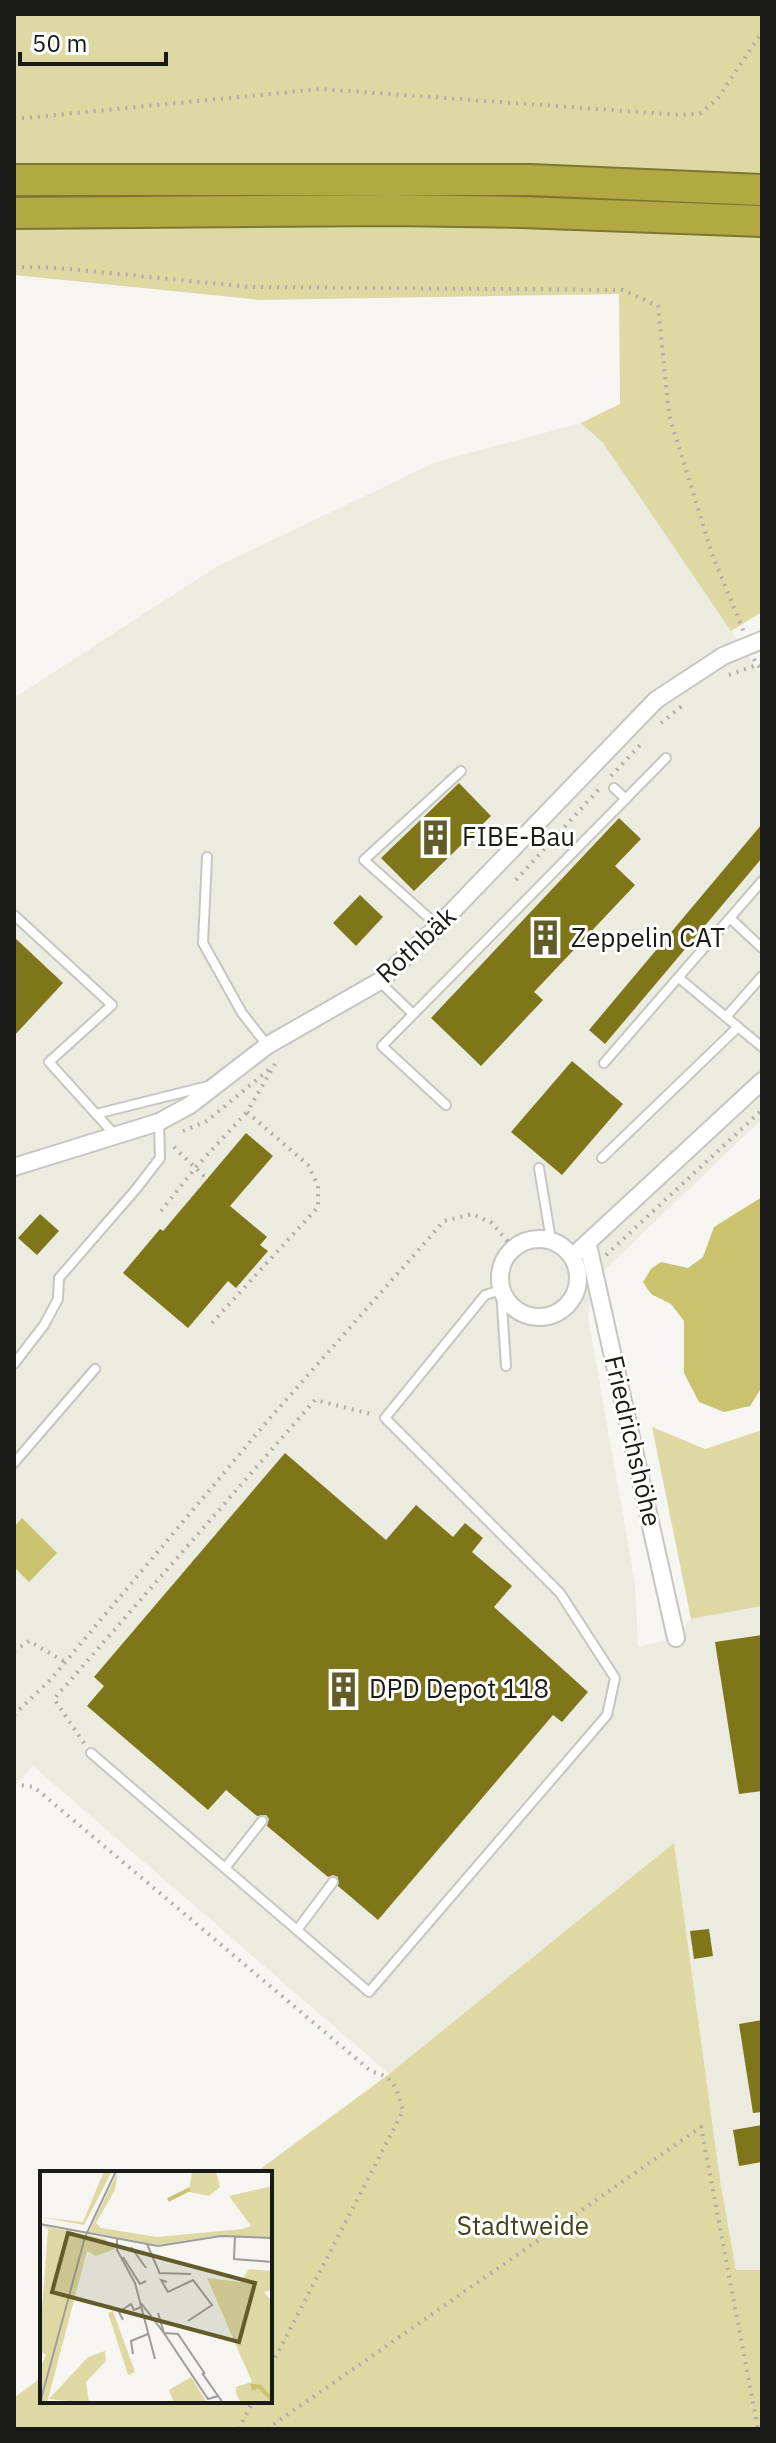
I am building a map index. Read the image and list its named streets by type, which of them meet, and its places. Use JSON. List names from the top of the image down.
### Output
{
  "streets": {
    "street": ["Rothbäk", "Friedrichshöhe"]
  },
  "parks": ["Stadtweide"],
  "places": {
    "building": ["FIBE-Bau", "Zeppelin CAT", "DPD Depot 118"]
  },
  "scale_bar": "50 m"
}
